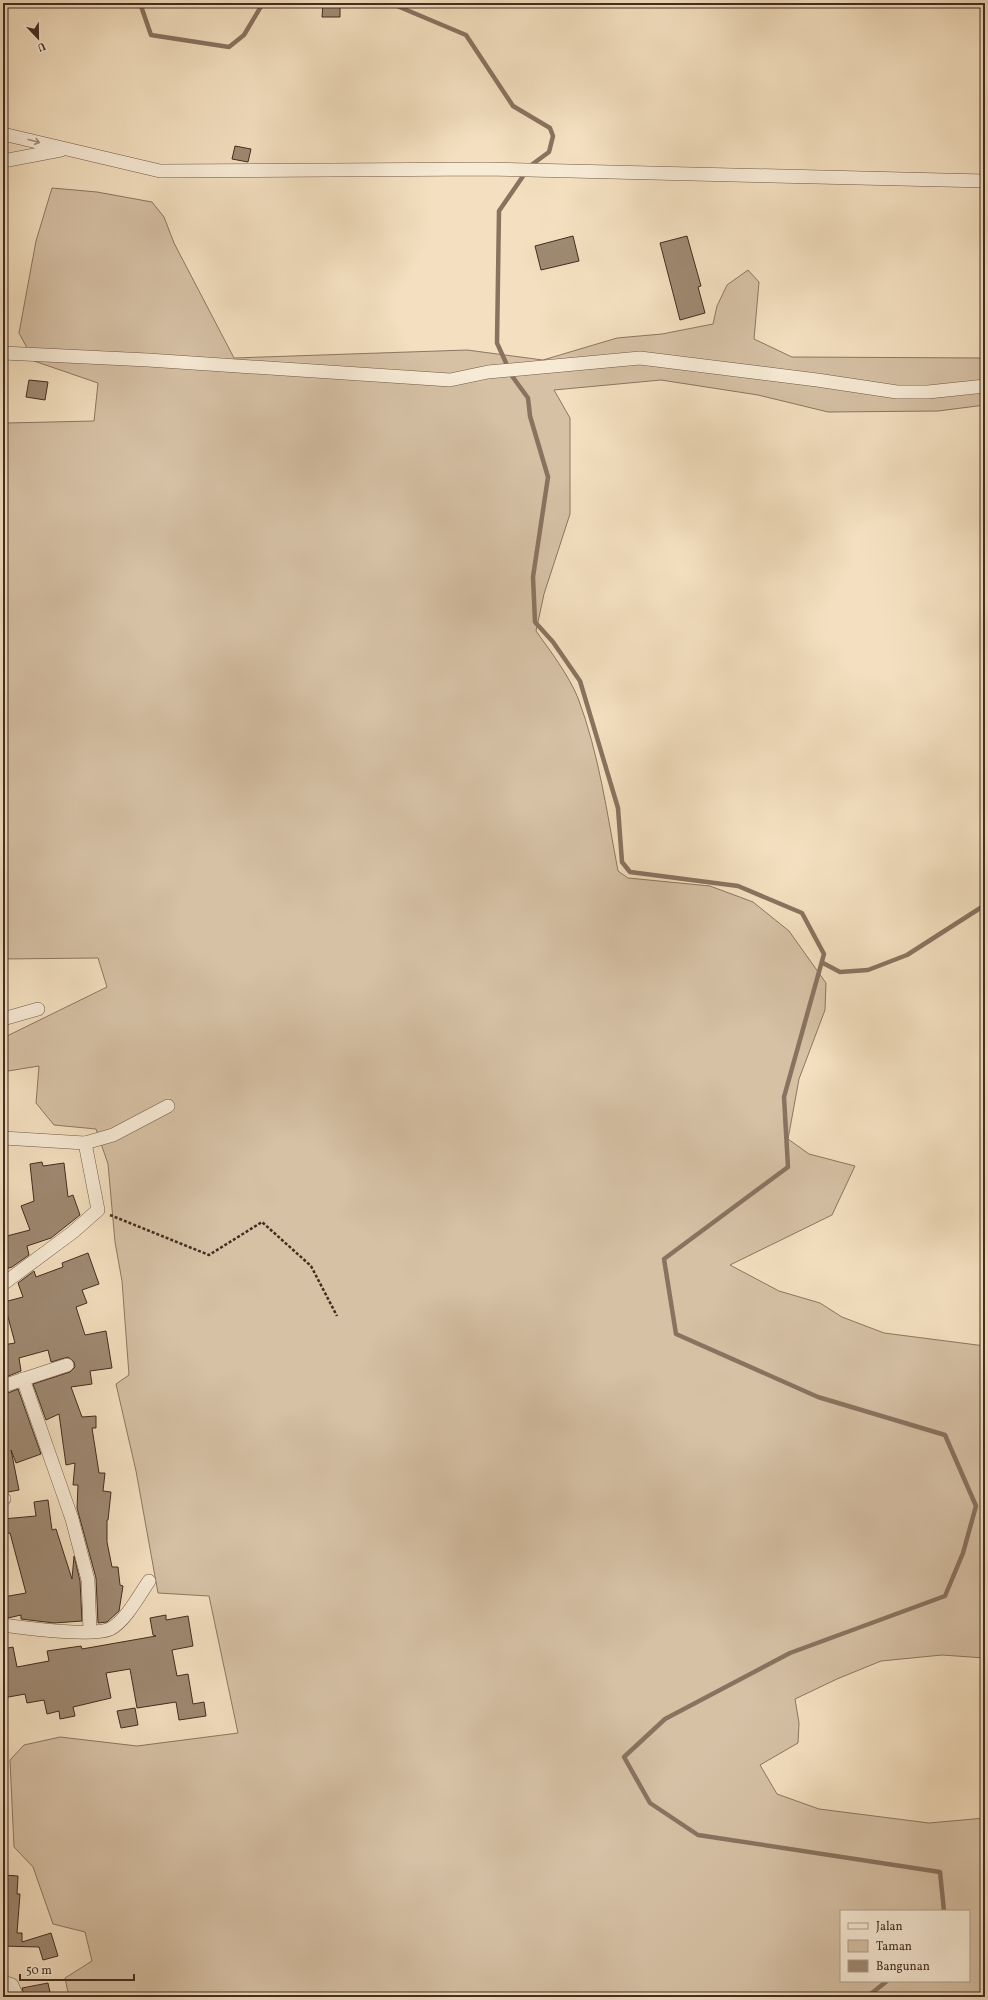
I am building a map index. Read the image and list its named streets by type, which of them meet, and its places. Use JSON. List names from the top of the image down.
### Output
{
  "legend": ["Jalan", "Taman", "Bangunan"],
  "scale_bar": "50 m",
  "north": "bottom"
}
